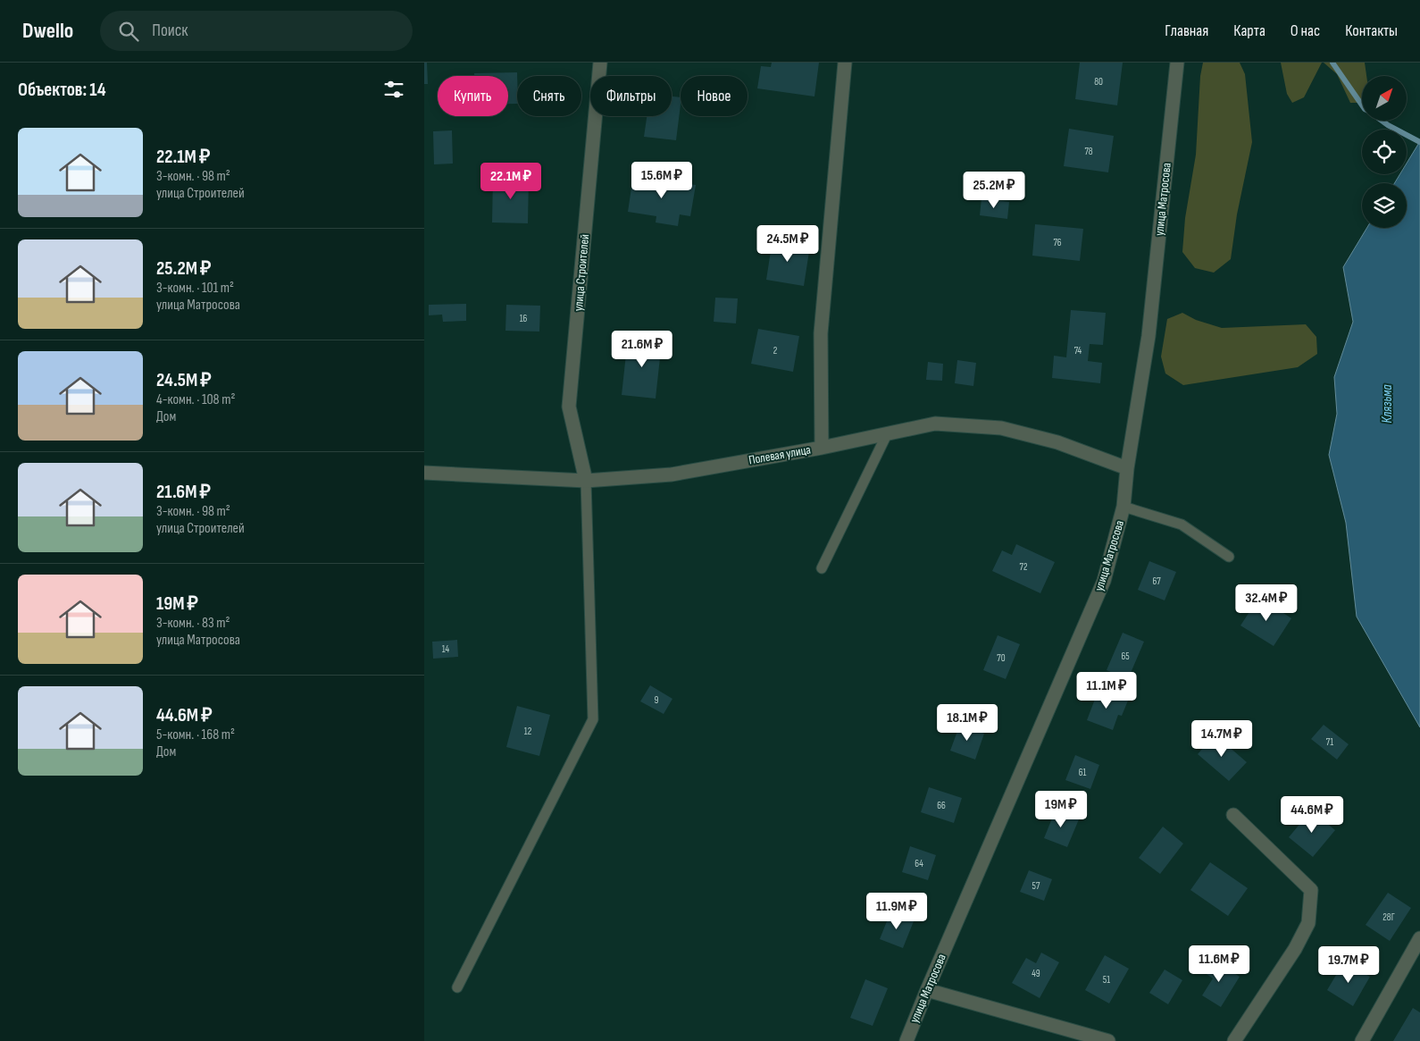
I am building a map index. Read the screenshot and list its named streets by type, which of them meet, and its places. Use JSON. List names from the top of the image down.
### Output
{
  "streets": {
    "street": ["улица Матросова", "улица Строителей", "Полевая улица"]
  },
  "crossings": [
    ["улица Матросова", "Полевая улица"],
    ["улица Строителей", "Полевая улица"]
  ],
  "water": ["Клязьма"],
  "house_numbers": [
    "80",
    "78",
    "76",
    "16",
    "2",
    "74",
    "72",
    "67",
    "14",
    "65",
    "70",
    "9",
    "12",
    "71",
    "61",
    "66",
    "64",
    "57",
    "28Г",
    "49",
    "51"
  ],
  "north": "top right",
  "page": {
    "header": "Dwello",
    "search": "Поиск",
    "nav": [
      "Главная",
      "Карта",
      "О нас",
      "Контакты"
    ],
    "heading": "Объектов: 14",
    "chip": [
      "Купить",
      "Снять",
      "Фильтры",
      "Новое"
    ],
    "list": [
      {
        "name": "22.1M ₽",
        "note": "3-комн. · 98 m² · улица Строителей"
      },
      {
        "name": "25.2M ₽",
        "note": "3-комн. · 101 m² · улица Матросова"
      },
      {
        "name": "24.5M ₽",
        "note": "4-комн. · 108 m² · Дом"
      },
      {
        "name": "21.6M ₽",
        "note": "3-комн. · 98 m² · улица Строителей"
      },
      {
        "name": "19M ₽",
        "note": "3-комн. · 83 m² · улица Матросова"
      },
      {
        "name": "44.6M ₽",
        "note": "5-комн. · 168 m² · Дом"
      }
    ],
    "price": [
      "15.6M ₽",
      "22.1M ₽",
      "25.2M ₽",
      "24.5M ₽",
      "21.6M ₽",
      "32.4M ₽",
      "11.1M ₽",
      "18.1M ₽",
      "14.7M ₽",
      "19M ₽",
      "44.6M ₽",
      "11.9M ₽",
      "11.6M ₽",
      "19.7M ₽"
    ]
  }
}
